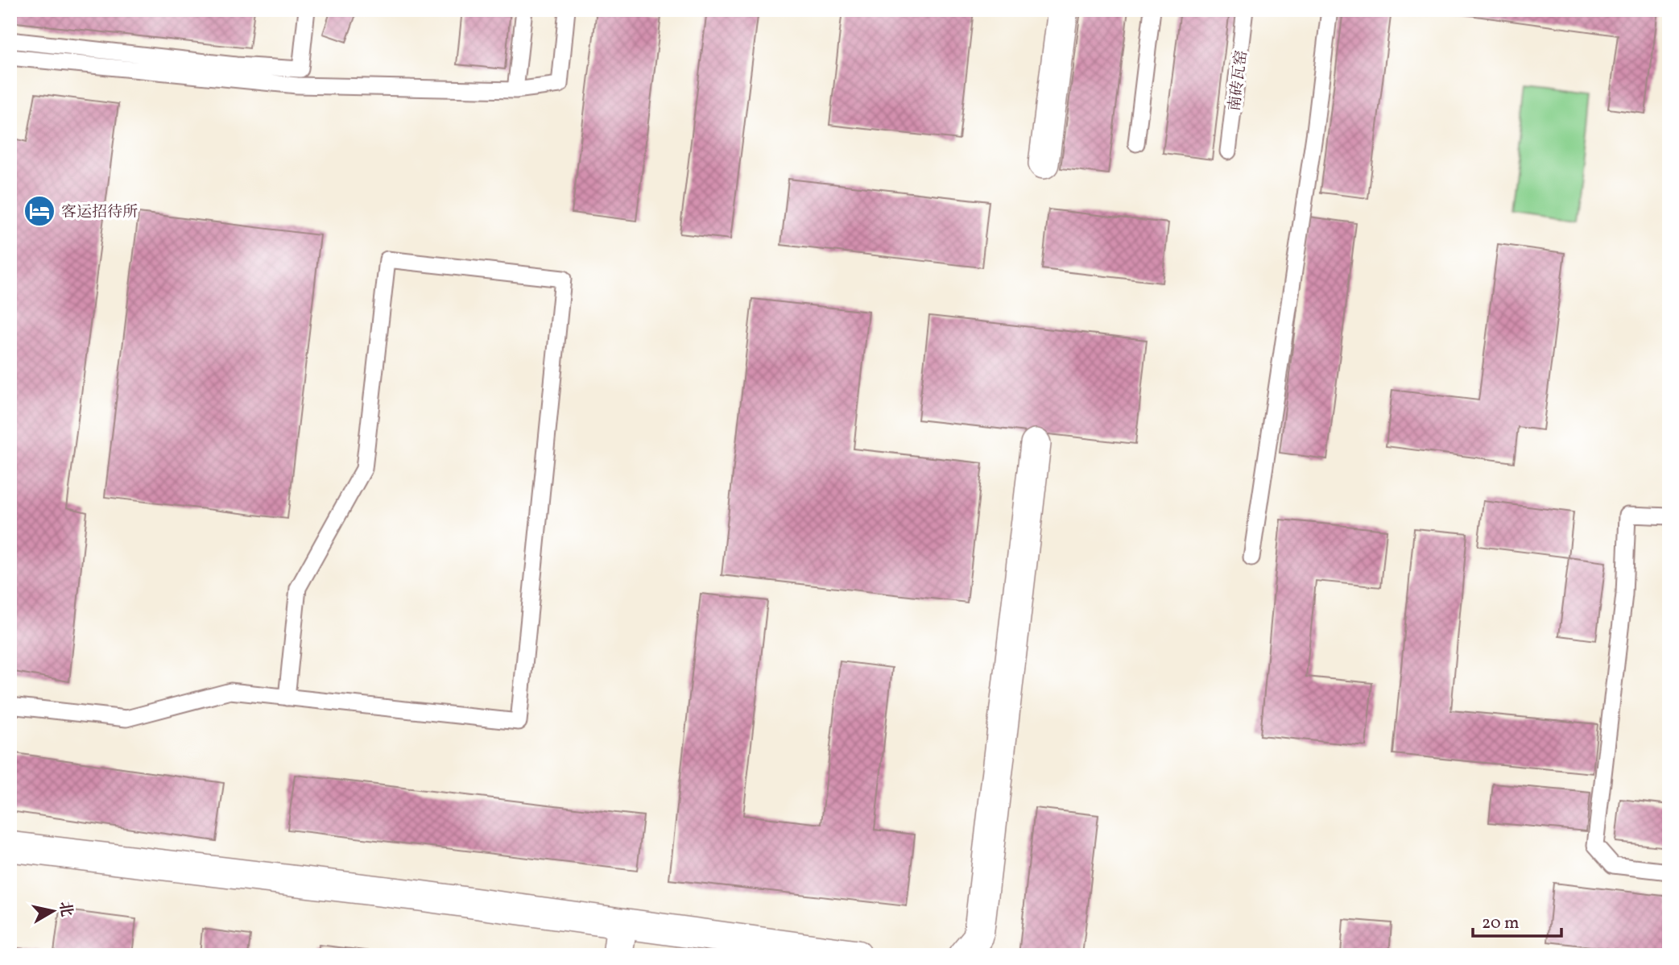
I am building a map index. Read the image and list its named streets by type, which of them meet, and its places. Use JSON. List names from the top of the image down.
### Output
{
  "streets": {
    "lane": ["南砖瓦窑"]
  },
  "places": {
    "hotel": ["客运招待所"]
  },
  "scale_bar": "20 m",
  "north": "right"
}
